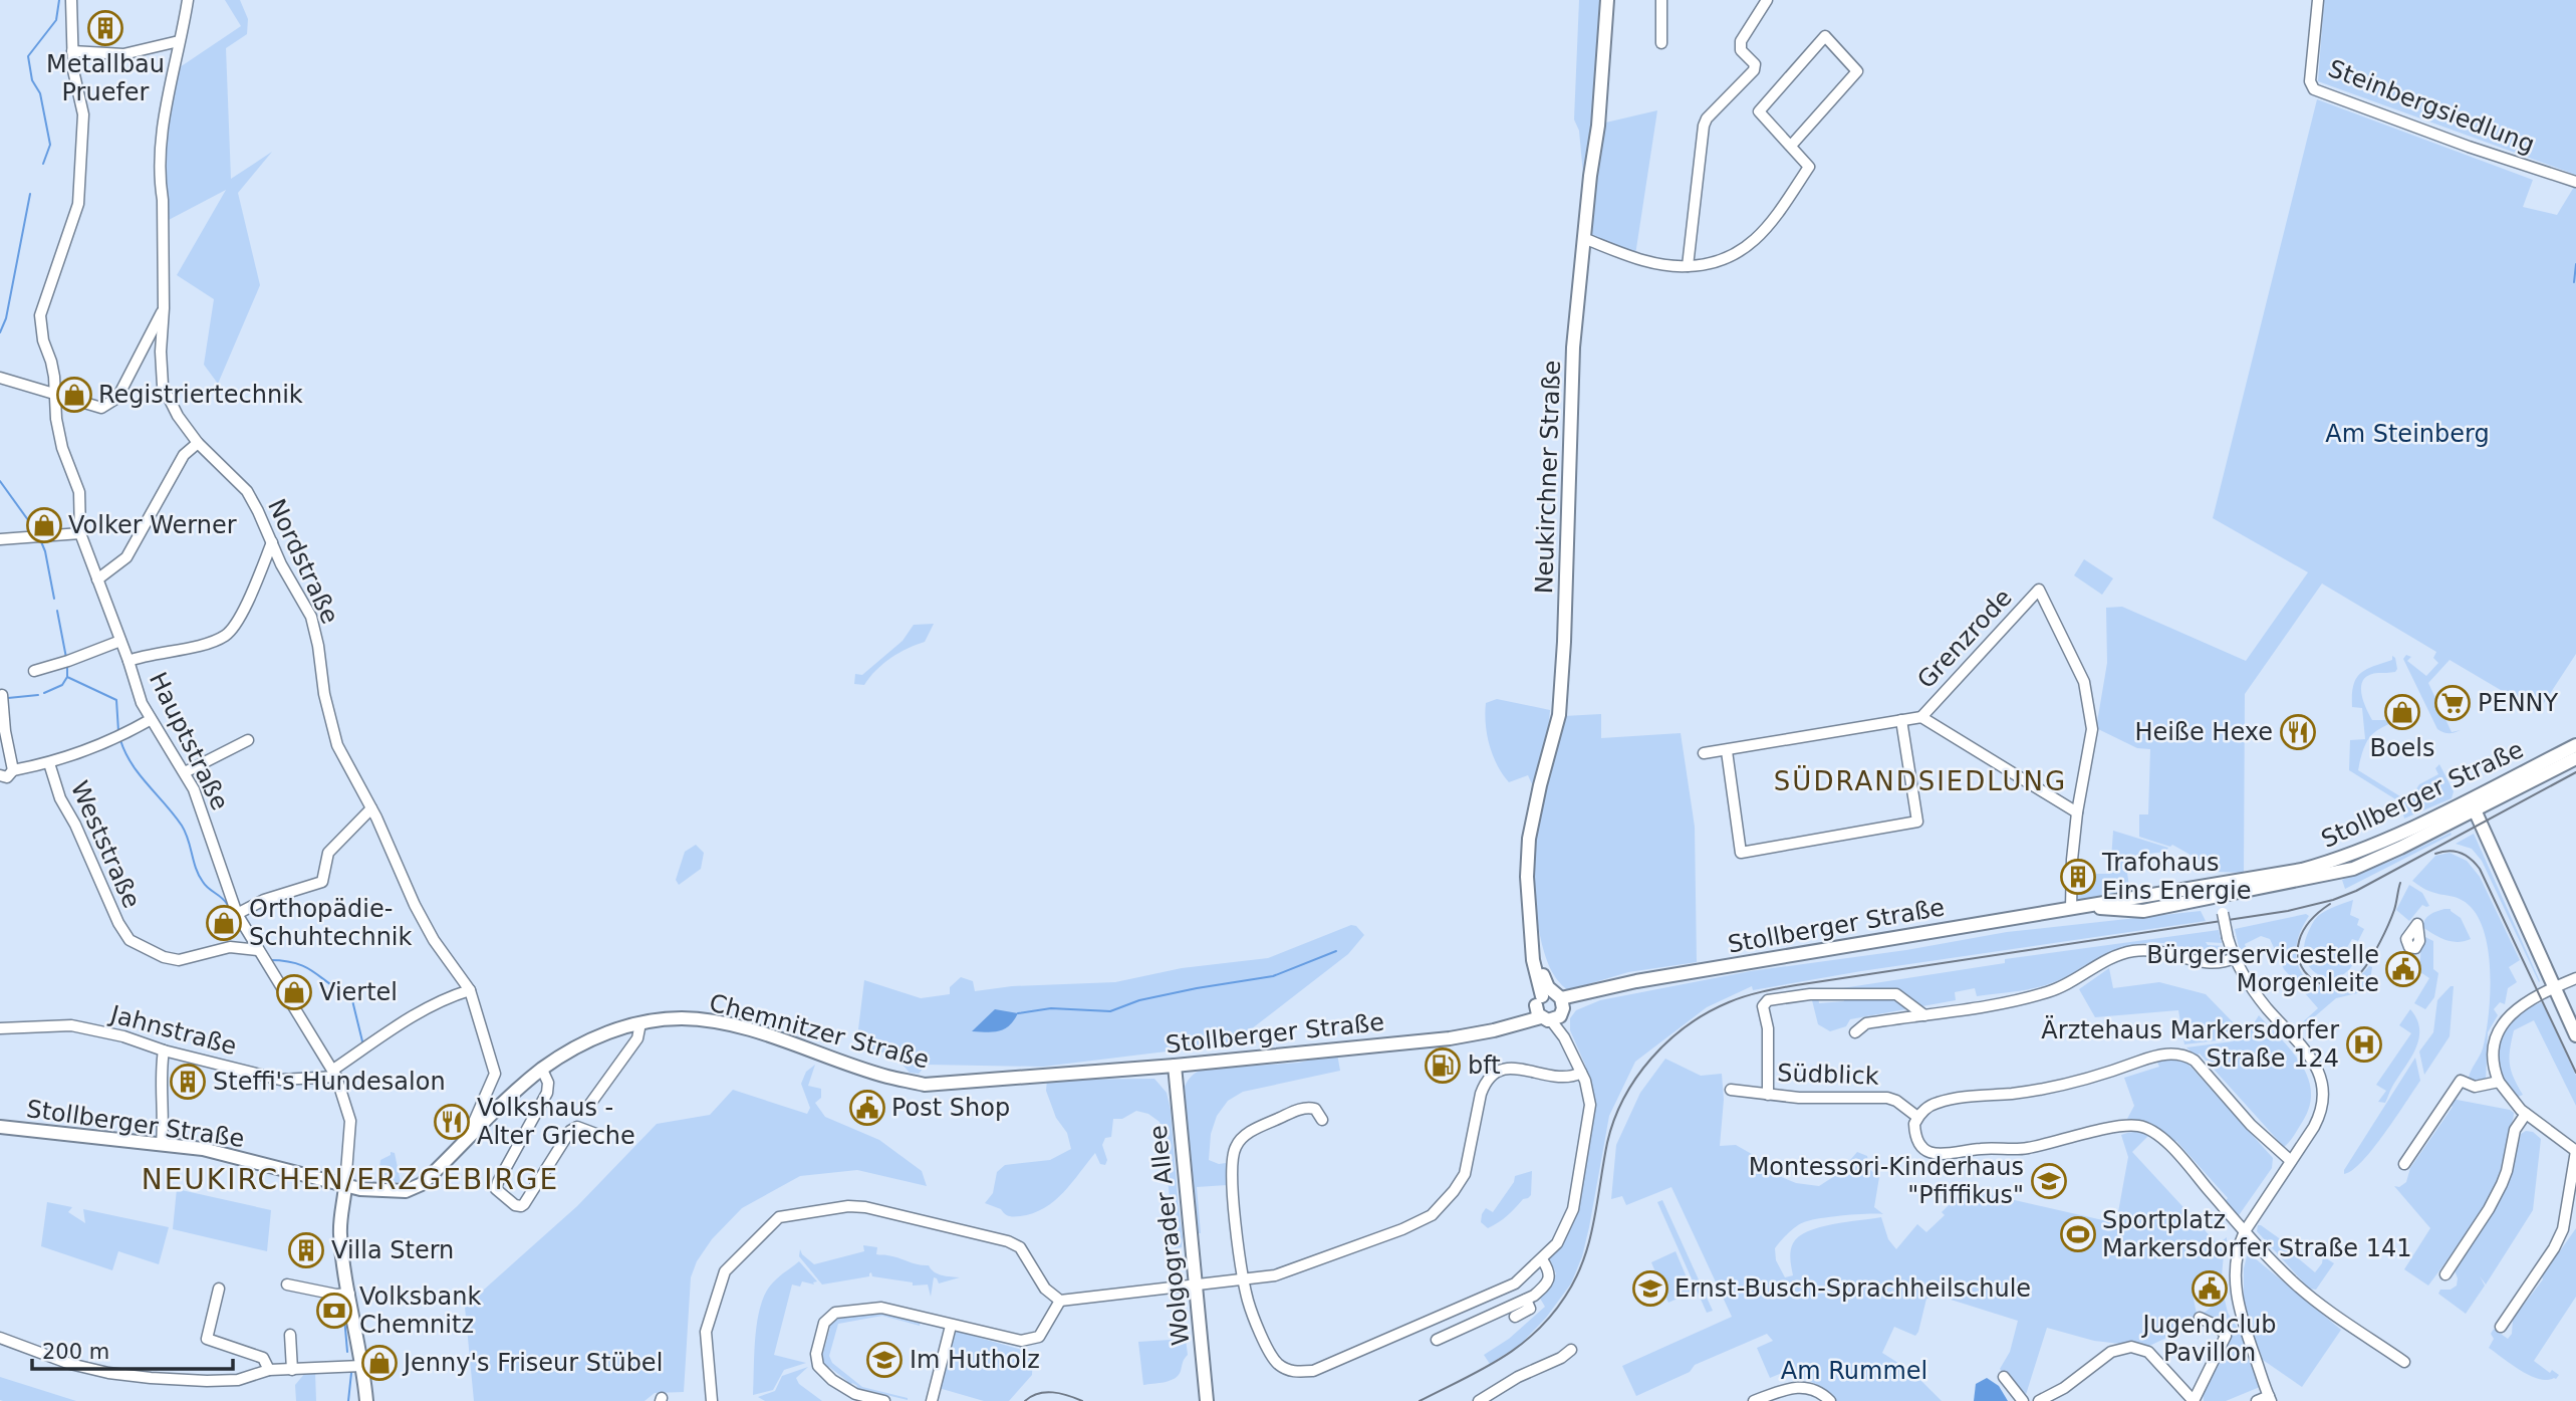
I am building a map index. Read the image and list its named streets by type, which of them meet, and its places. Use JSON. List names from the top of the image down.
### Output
{
  "streets": {
    "main road": [
      "Neukirchner Straße",
      "Hauptstraße",
      "Stollberger Straße",
      "Chemnitzer Straße",
      "Wolgograder Allee"
    ],
    "street": [
      "Steinbergsiedlung",
      "Nordstraße",
      "Grenzrode",
      "Weststraße",
      "Jahnstraße",
      "Südblick"
    ]
  },
  "crossings": [
    ["Neukirchner Straße", "Stollberger Straße"],
    ["Nordstraße", "Chemnitzer Straße"],
    ["Hauptstraße", "Stollberger Straße"],
    ["Hauptstraße", "Weststraße"],
    ["Hauptstraße", "Jahnstraße"],
    ["Hauptstraße", "Chemnitzer Straße"],
    ["Stollberger Straße", "Chemnitzer Straße"],
    ["Stollberger Straße", "Wolgograder Allee"]
  ],
  "districts": ["SÜDRANDSIEDLUNG", "NEUKIRCHEN/ERZGEBIRGE"],
  "parks": ["Am Steinberg", "Am Rummel"],
  "places": {
    "building": [
      "Metallbau Pruefer",
      "Trafohaus Eins Energie",
      "Steffi's Hundesalon",
      "Villa Stern"
    ],
    "shop": [
      "Registriertechnik",
      "Volker Werner",
      "Boels",
      "Orthopädie- Schuhtechnik",
      "Viertel",
      "Jenny's Friseur Stübel"
    ],
    "supermarket": ["PENNY"],
    "restaurant": ["Heiße Hexe", "Volkshaus - Alter Grieche"],
    "public building": ["Bürgerservicestelle Morgenleite", "Post Shop", "Jugendclub Pavillon"],
    "hospital": ["Ärztehaus Markersdorfer Straße 124"],
    "fuel station": ["bft"],
    "school or university": ["Montessori-Kinderhaus \"Pfiffikus\"", "Ernst-Busch-Sprachheilschule", "Im Hutholz"],
    "sports": ["Sportplatz Markersdorfer Straße 141"],
    "bank": ["Volksbank Chemnitz"]
  },
  "scale_bar": "200 m"
}
